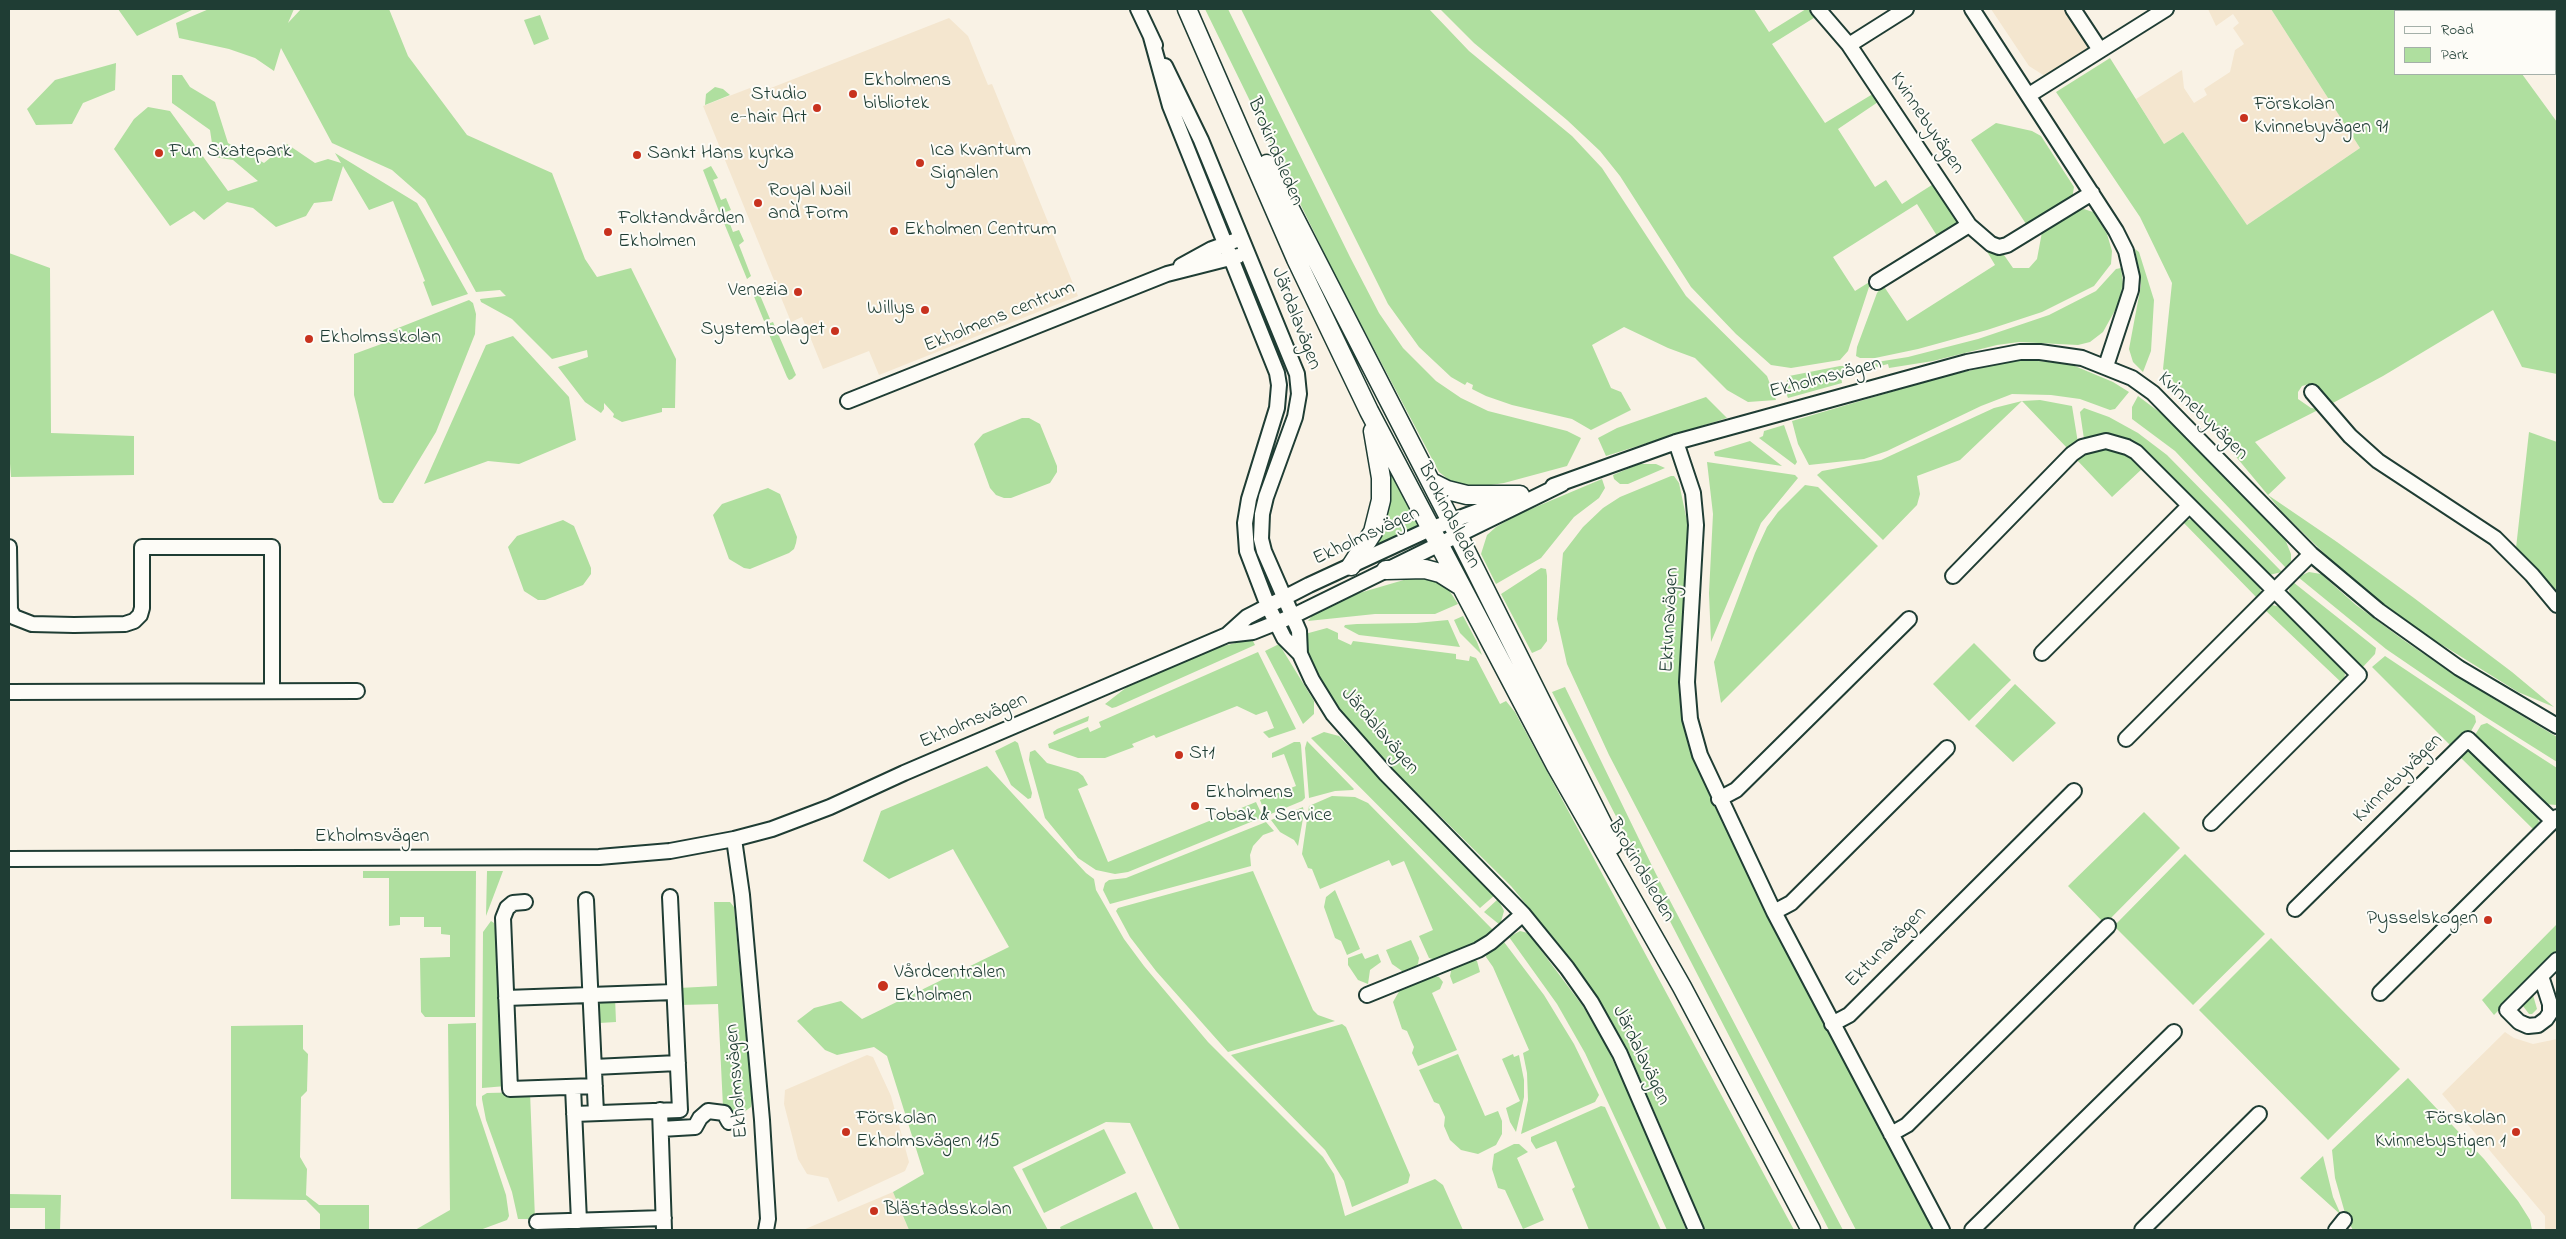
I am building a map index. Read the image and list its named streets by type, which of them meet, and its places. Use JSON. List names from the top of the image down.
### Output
{
  "streets": {
    "main road": ["Brokindsleden"],
    "street": [
      "Kvinnebyvägen",
      "Ekholmens centrum",
      "Järdalavägen",
      "Ekholmsvägen",
      "Ektunavägen"
    ]
  },
  "crossings": [
    ["Kvinnebyvägen", "Ekholmsvägen"],
    ["Brokindsleden", "Ekholmsvägen"],
    ["Ekholmens centrum", "Järdalavägen"],
    ["Järdalavägen", "Ekholmsvägen"],
    ["Ekholmsvägen", "Ektunavägen"]
  ],
  "places": [
    "Ekholmens bibliotek",
    "Studio e-hair Art",
    "Förskolan Kvinnebyvägen 91",
    "Fun Skatepark",
    "Sankt Hans kyrka",
    "Ica Kvantum Signalen",
    "Royal Nail and Form",
    "Ekholmen Centrum",
    "Folktandvården Ekholmen",
    "Venezia",
    "Willys",
    "Systembolaget",
    "Ekholmsskolan",
    "St1",
    "Ekholmens Tobak & Service",
    "Pysselskogen",
    "Vårdcentralen Ekholmen",
    "Förskolan Ekholmsvägen 115",
    "Förskolan Kvinnebystigen 1",
    "Blästadsskolan"
  ],
  "legend": ["Road", "Park"]
}
